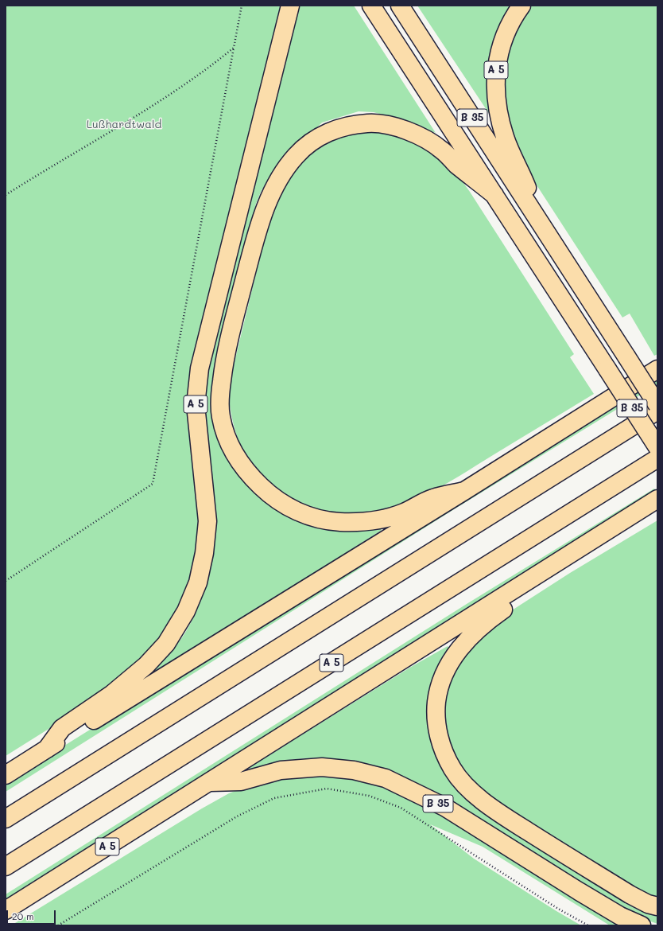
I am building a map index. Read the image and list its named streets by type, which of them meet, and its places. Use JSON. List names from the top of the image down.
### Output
{
  "streets": {
    "highway": ["A 5", "B 35"]
  },
  "crossings": [
    ["A 5", "B 35"]
  ],
  "parks": ["Lußhardtwald"],
  "scale_bar": "20 m"
}
